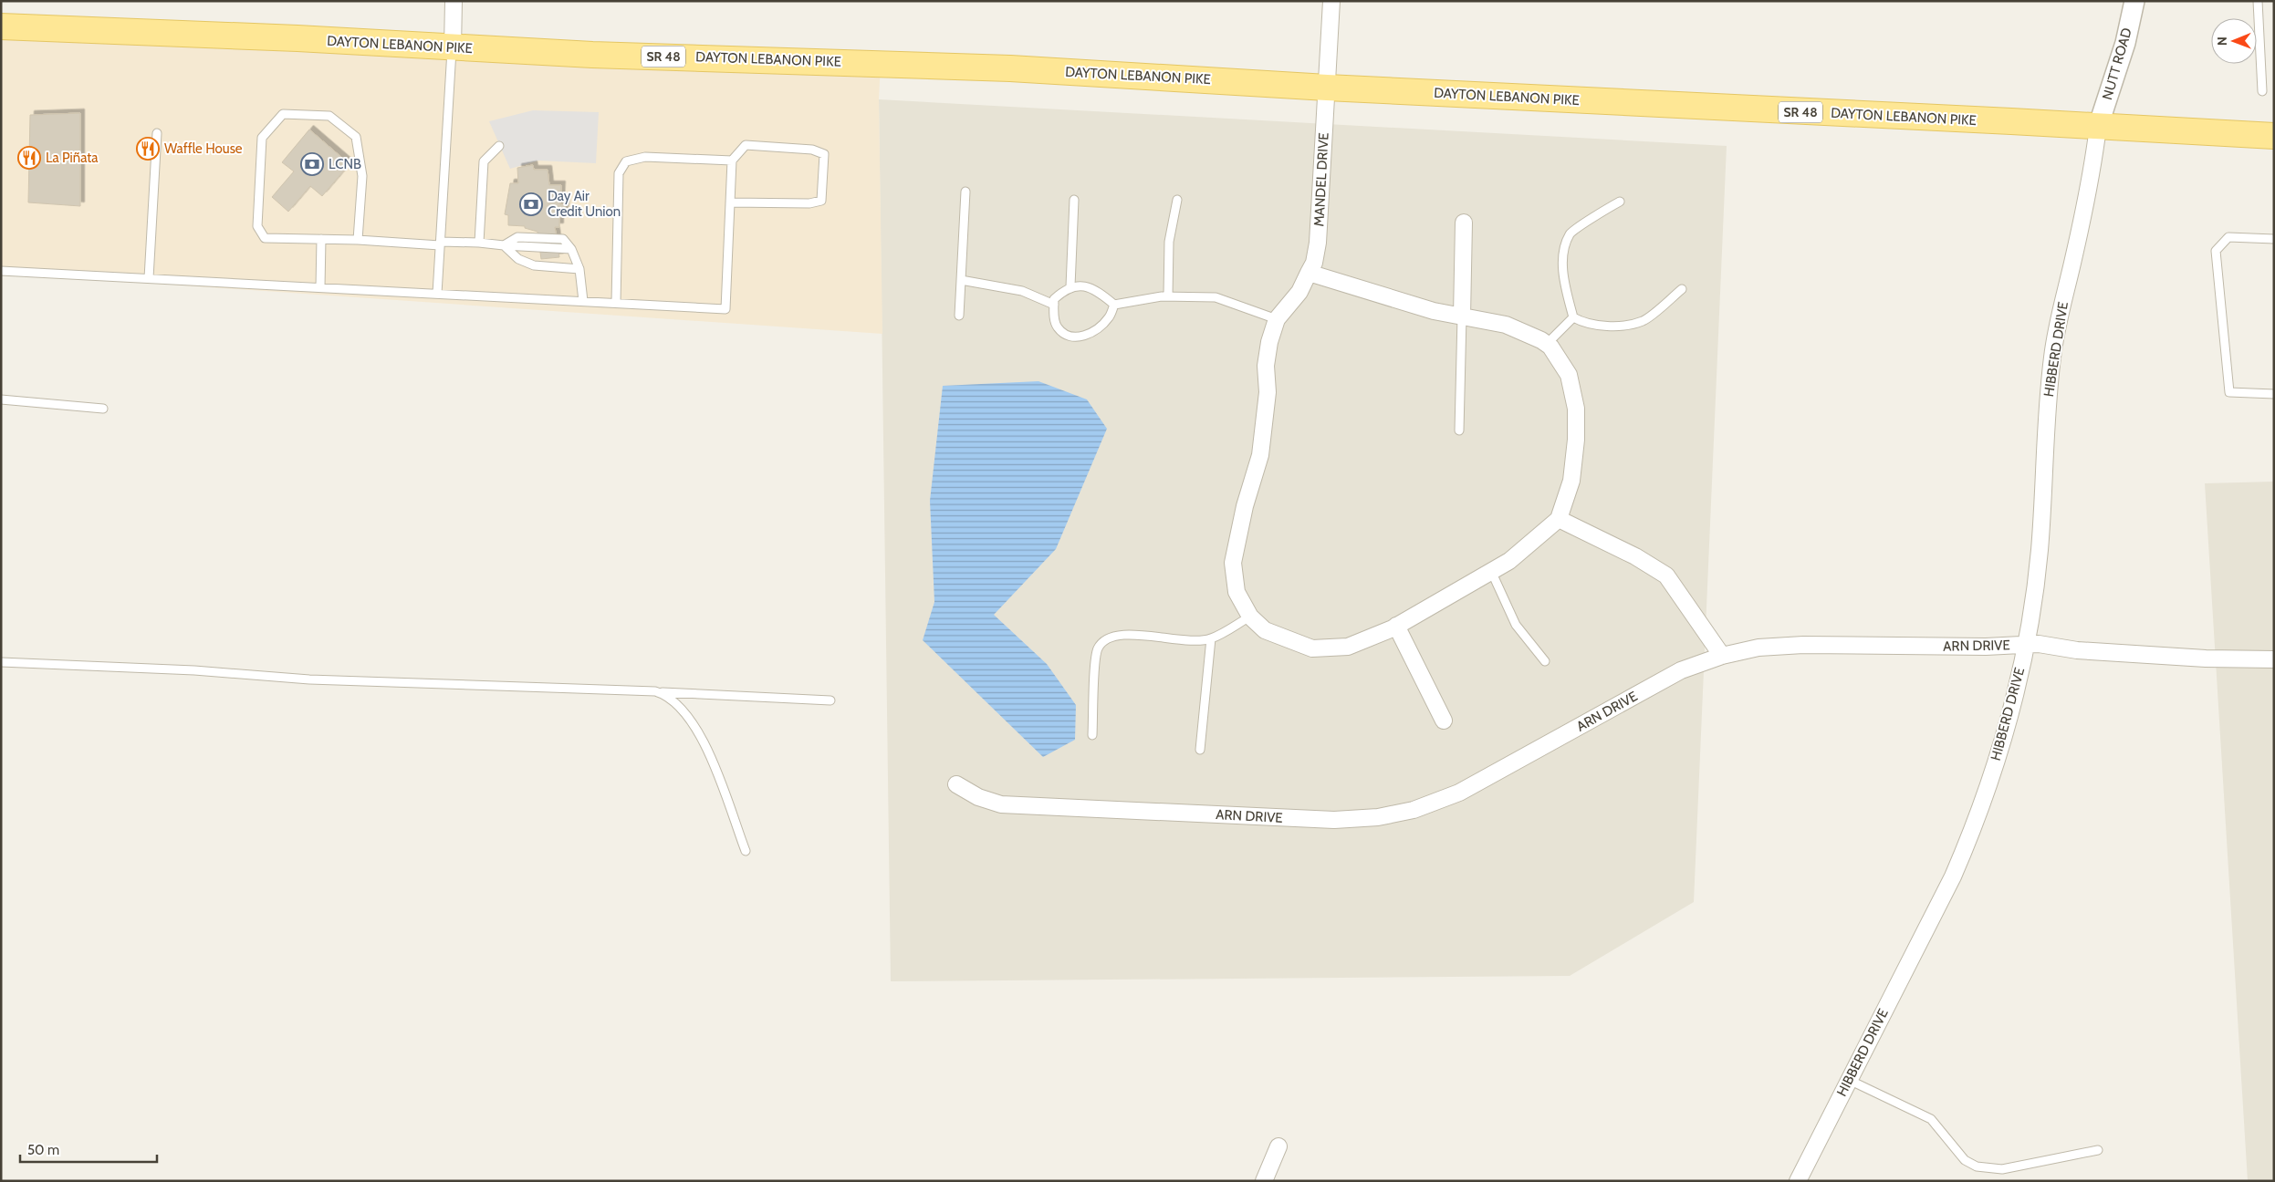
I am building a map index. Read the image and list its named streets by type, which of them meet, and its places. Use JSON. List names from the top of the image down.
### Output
{
  "streets": {
    "main road": ["DAYTON LEBANON PIKE", "SR 48"],
    "street": [
      "NUTT ROAD",
      "MANDEL DRIVE",
      "HIBBERD DRIVE",
      "ARN DRIVE"
    ]
  },
  "crossings": [
    ["DAYTON LEBANON PIKE", "NUTT ROAD"],
    ["DAYTON LEBANON PIKE", "MANDEL DRIVE"],
    ["DAYTON LEBANON PIKE", "HIBBERD DRIVE"],
    ["NUTT ROAD", "HIBBERD DRIVE"],
    ["HIBBERD DRIVE", "ARN DRIVE"]
  ],
  "places": {
    "restaurant": ["Waffle House", "La Piñata"],
    "bank": ["LCNB", "Day Air Credit Union"]
  },
  "scale_bar": "50 m",
  "north": "left"
}
